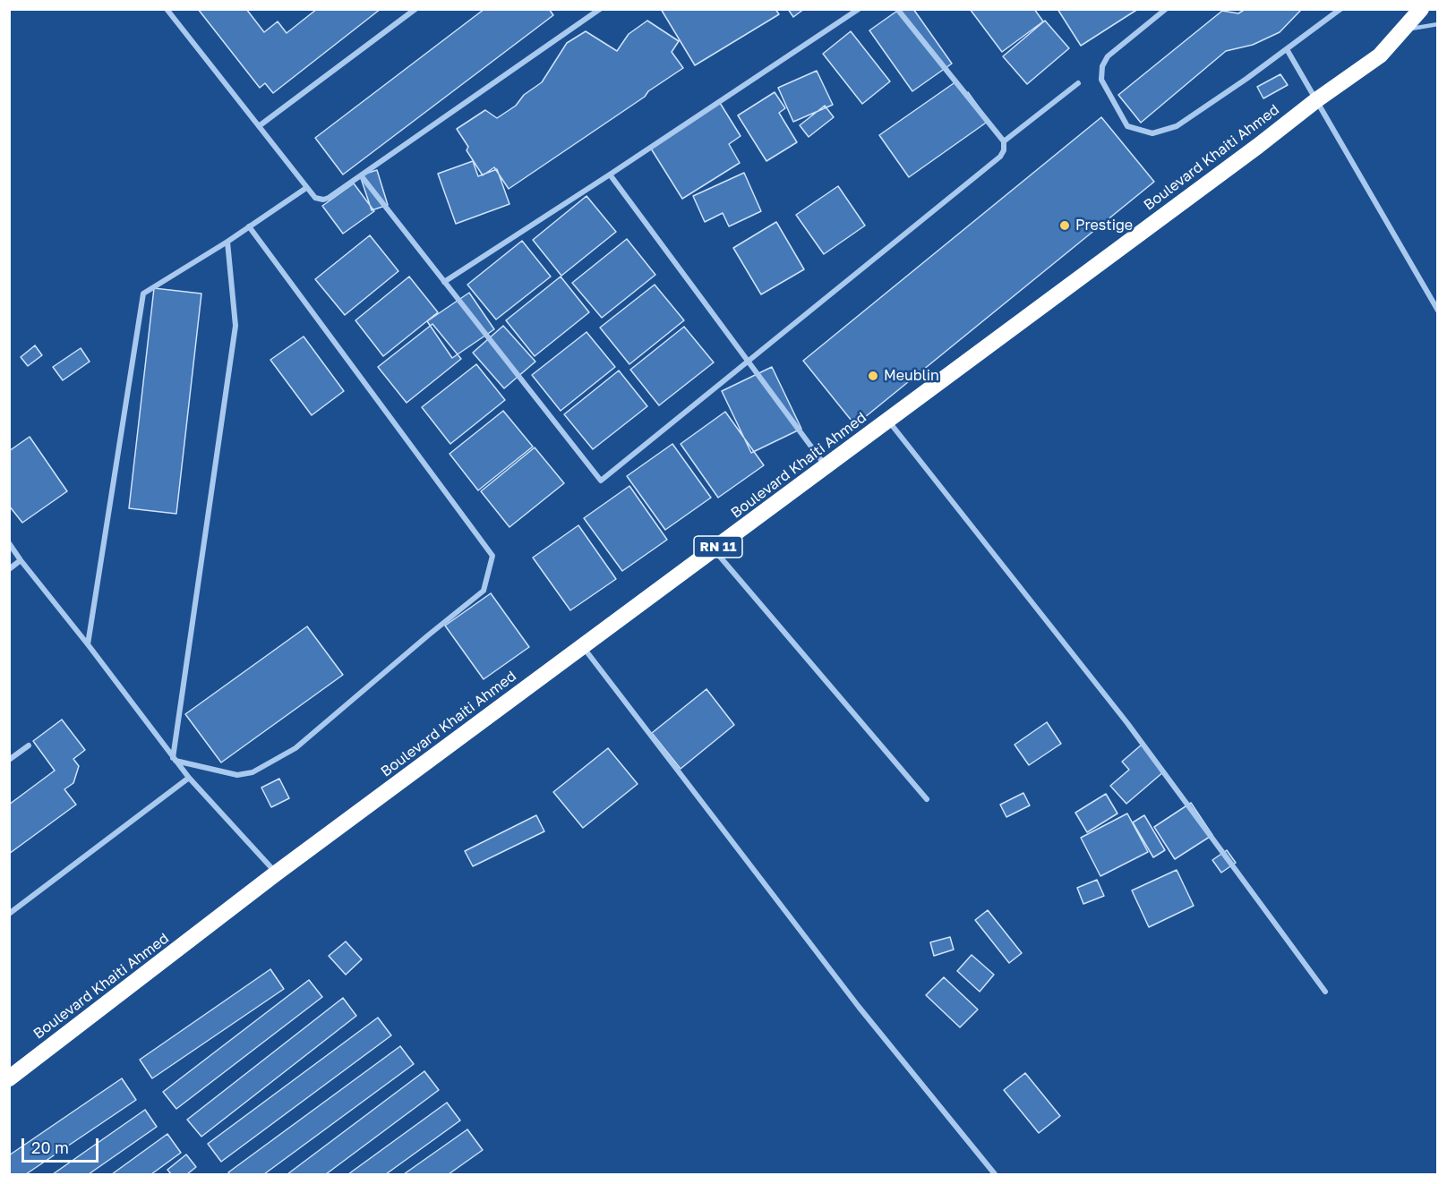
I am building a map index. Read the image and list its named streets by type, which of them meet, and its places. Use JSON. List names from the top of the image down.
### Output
{
  "streets": {
    "highway": ["Boulevard Khaiti Ahmed", "RN 11"]
  },
  "places": ["Prestige", "Meublin"],
  "scale_bar": "20 m"
}
